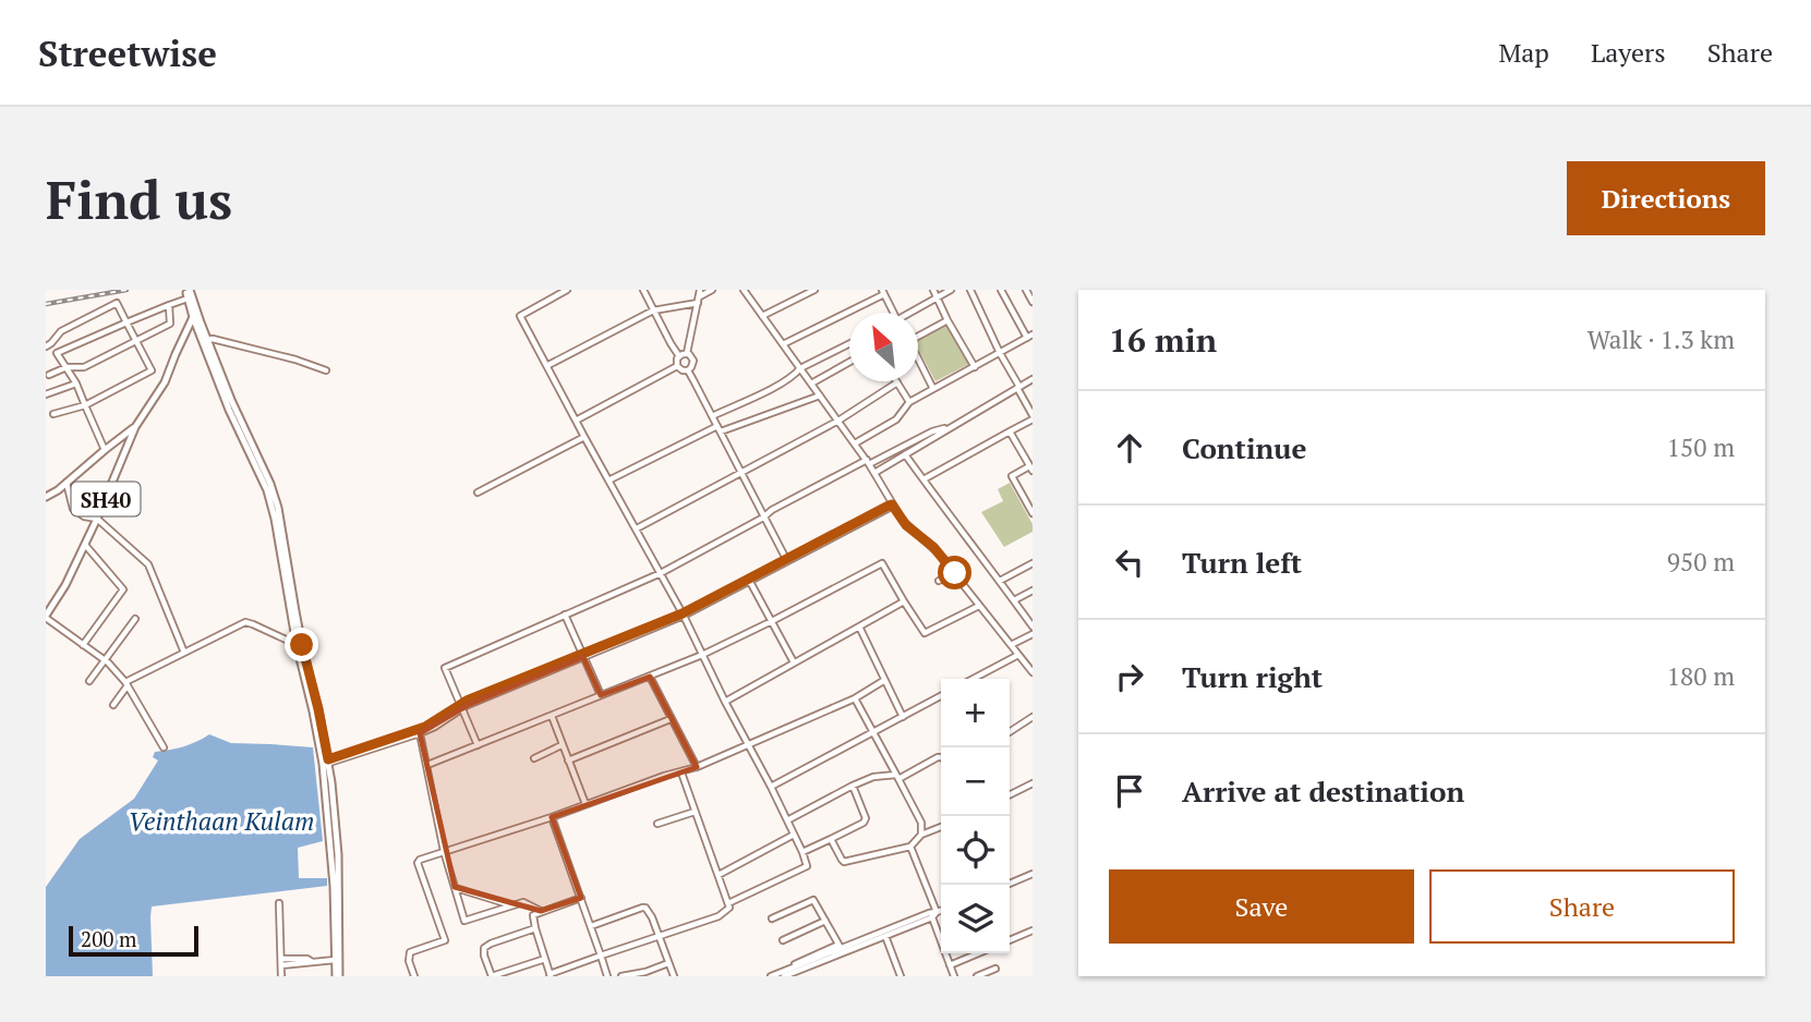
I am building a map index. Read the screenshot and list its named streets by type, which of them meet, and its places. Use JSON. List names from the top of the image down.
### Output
{
  "streets": {
    "main road": ["SH40"]
  },
  "water": ["Veinthaan Kulam"],
  "scale_bar": "200 m",
  "north": "top left",
  "page": {
    "header": "Streetwise",
    "nav": ["Map", "Layers", "Share"],
    "buttons": [
      "Directions",
      ["Save", "Share"]
    ],
    "title": "Find us",
    "heading": ["16 min", "Walk · 1.3 km"],
    "list": [
      ["Continue", "150 m"],
      ["Turn left", "950 m"],
      ["Turn right", "180 m"],
      "Arrive at destination"
    ],
    "map_buttons": ["+", "−"],
    "scale": "200 m"
  }
}
